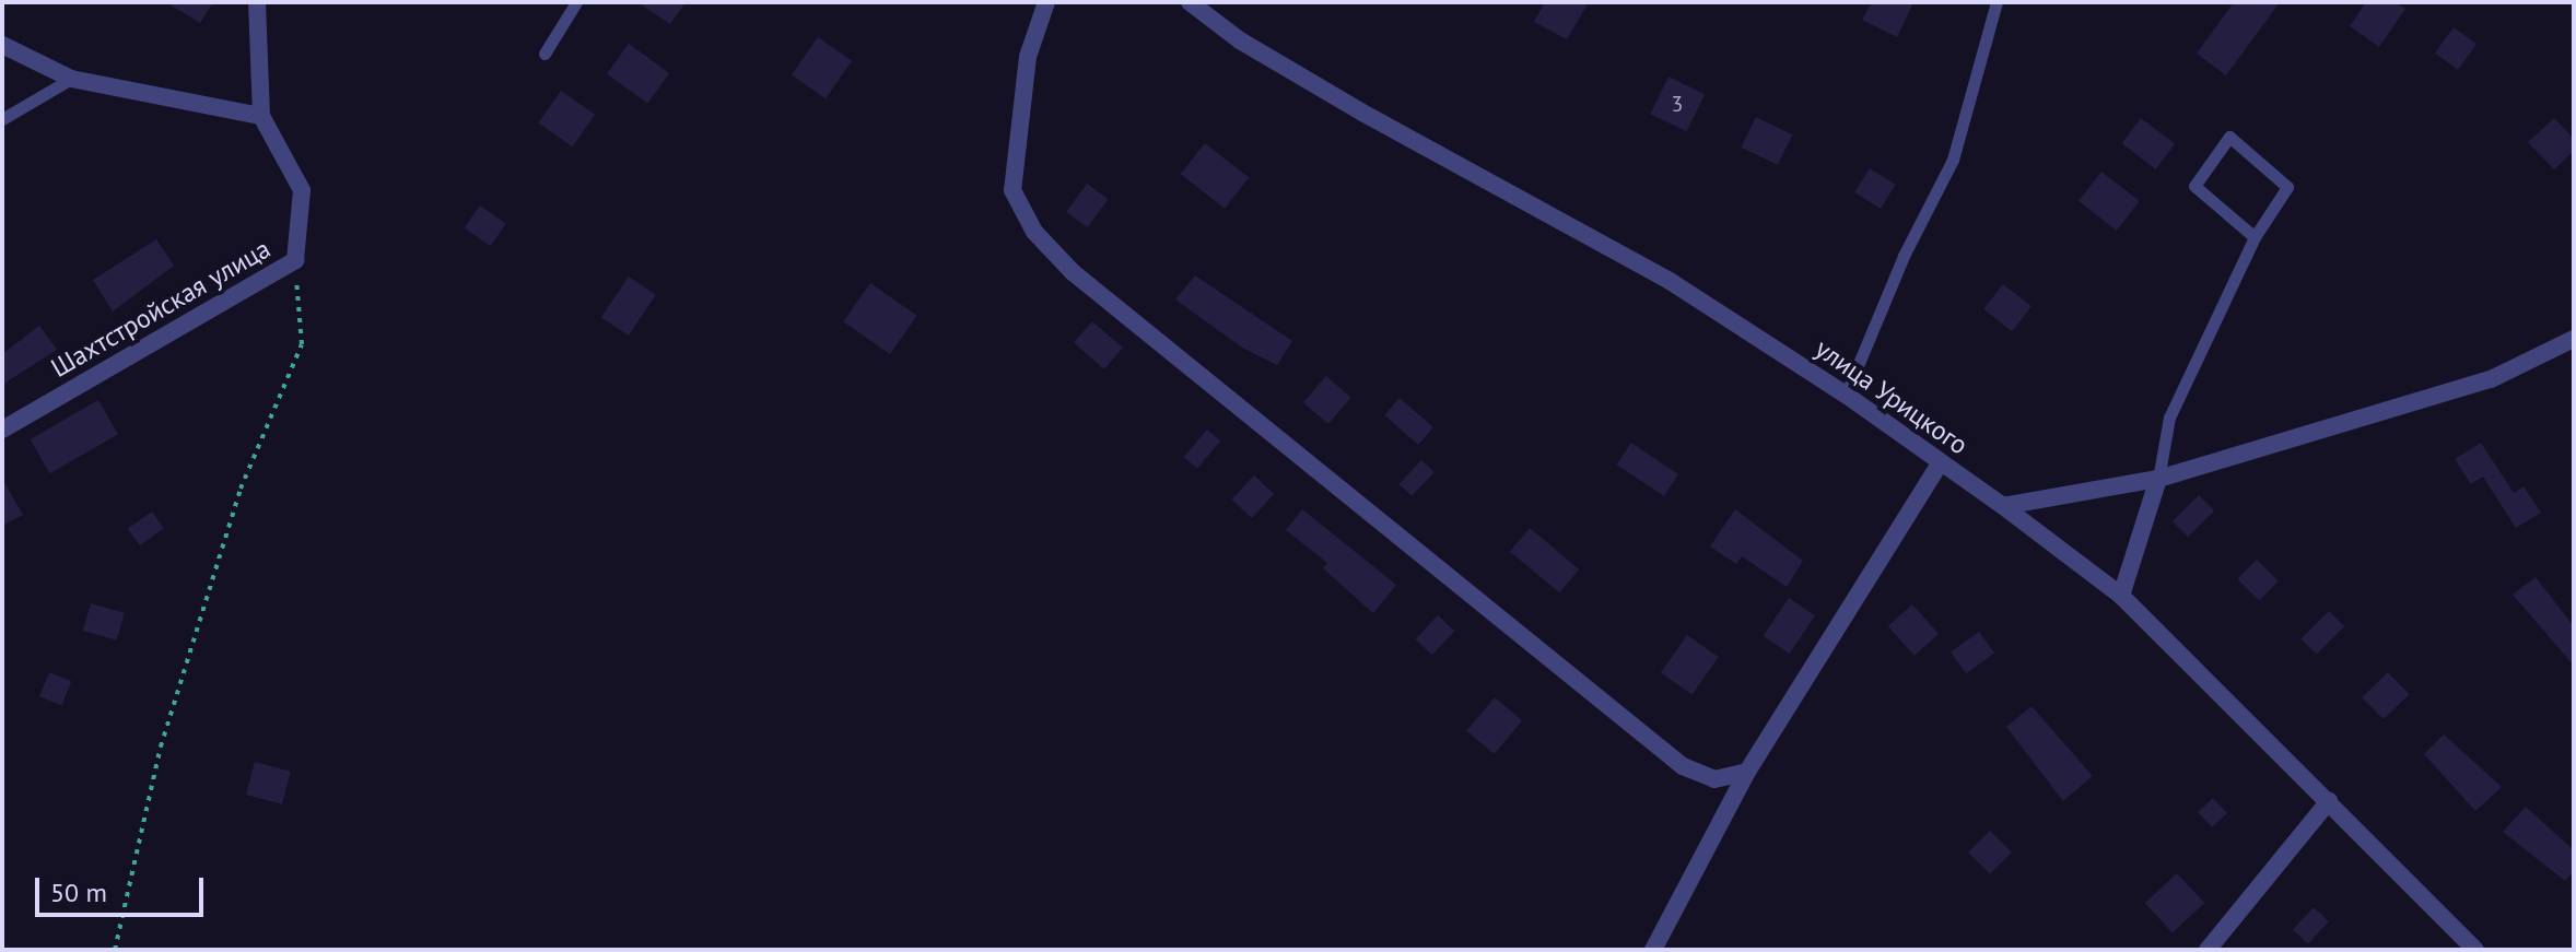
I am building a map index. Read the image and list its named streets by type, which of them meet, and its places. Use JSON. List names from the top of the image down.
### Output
{
  "streets": {
    "street": ["Шахтстройская улица", "улица Урицкого"]
  },
  "house_numbers": ["3"],
  "scale_bar": "50 m"
}
